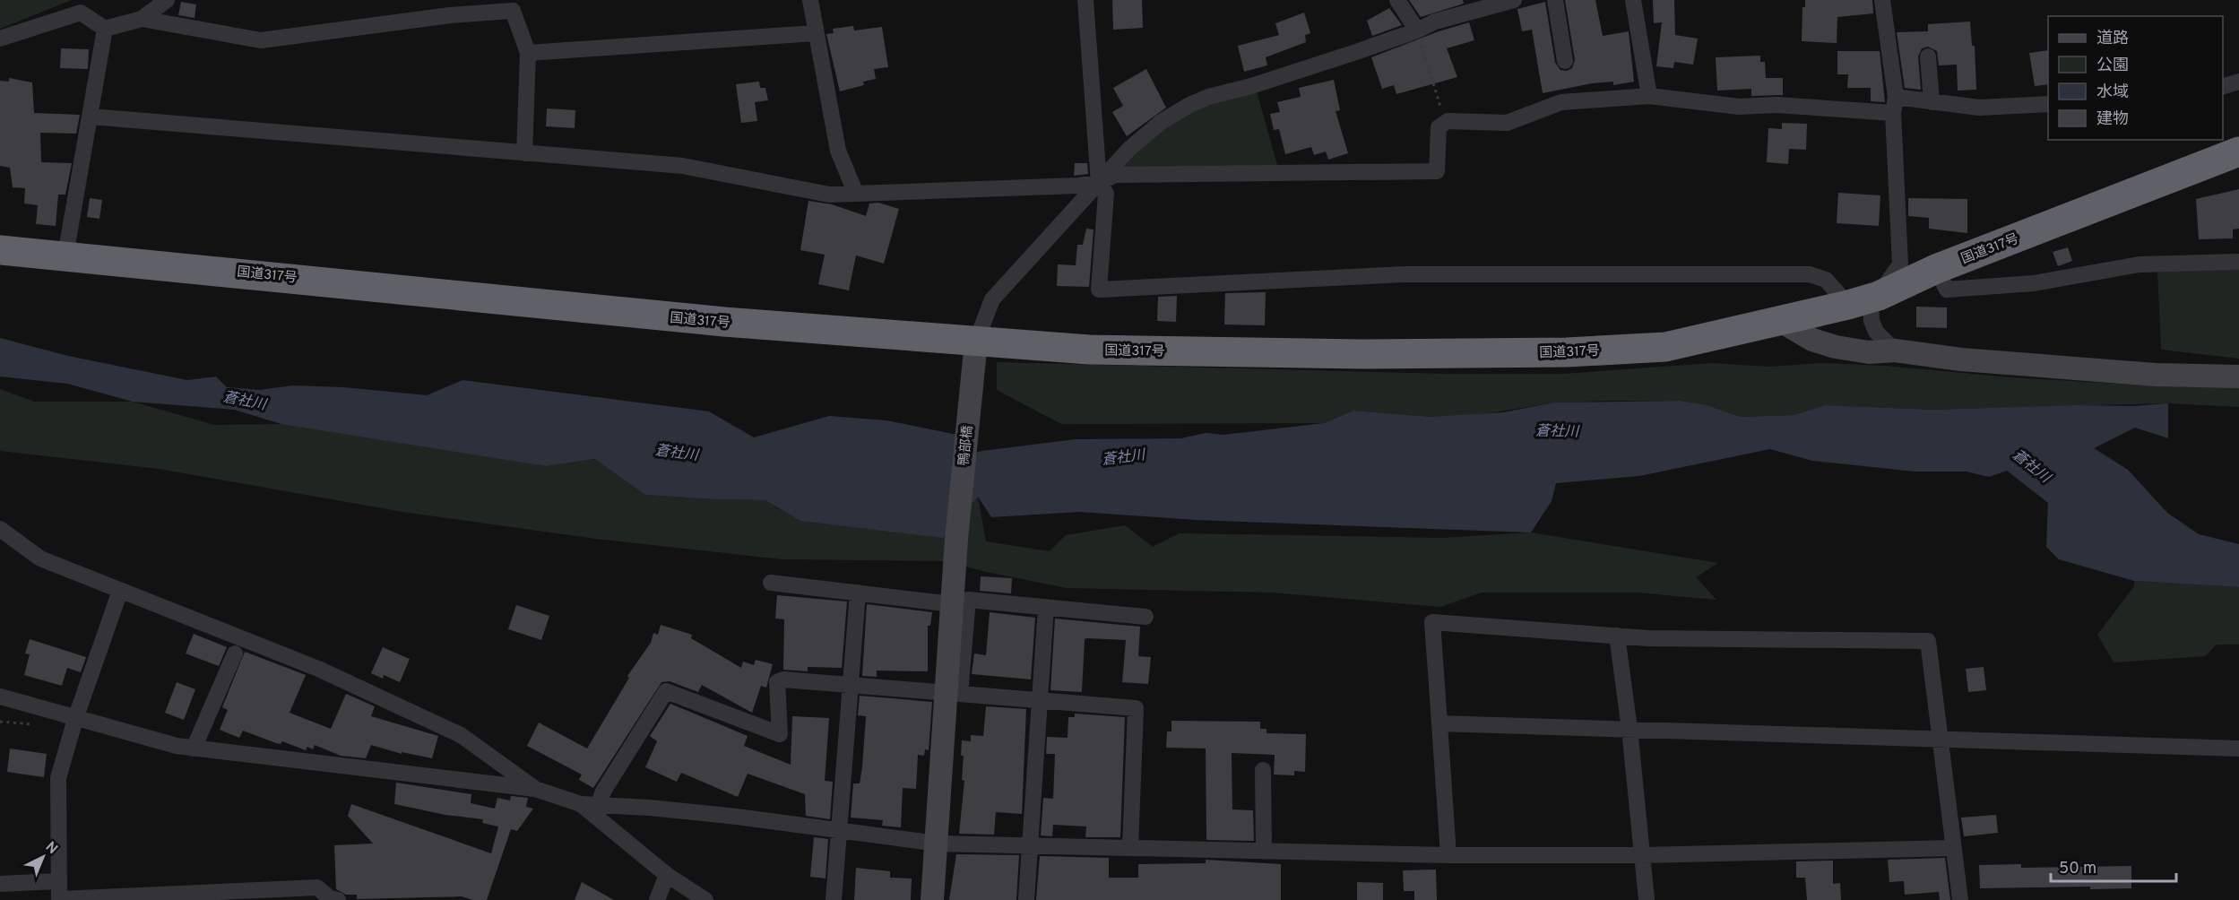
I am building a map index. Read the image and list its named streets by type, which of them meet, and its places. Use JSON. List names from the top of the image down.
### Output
{
  "streets": {
    "highway": ["国道317号"],
    "street": ["鴨部橋"]
  },
  "crossings": [
    ["国道317号", "鴨部橋"]
  ],
  "water": ["蒼社川"],
  "legend": [
    "道路",
    "公園",
    "水域",
    "建物"
  ],
  "scale_bar": "50 m",
  "north": "top right"
}
